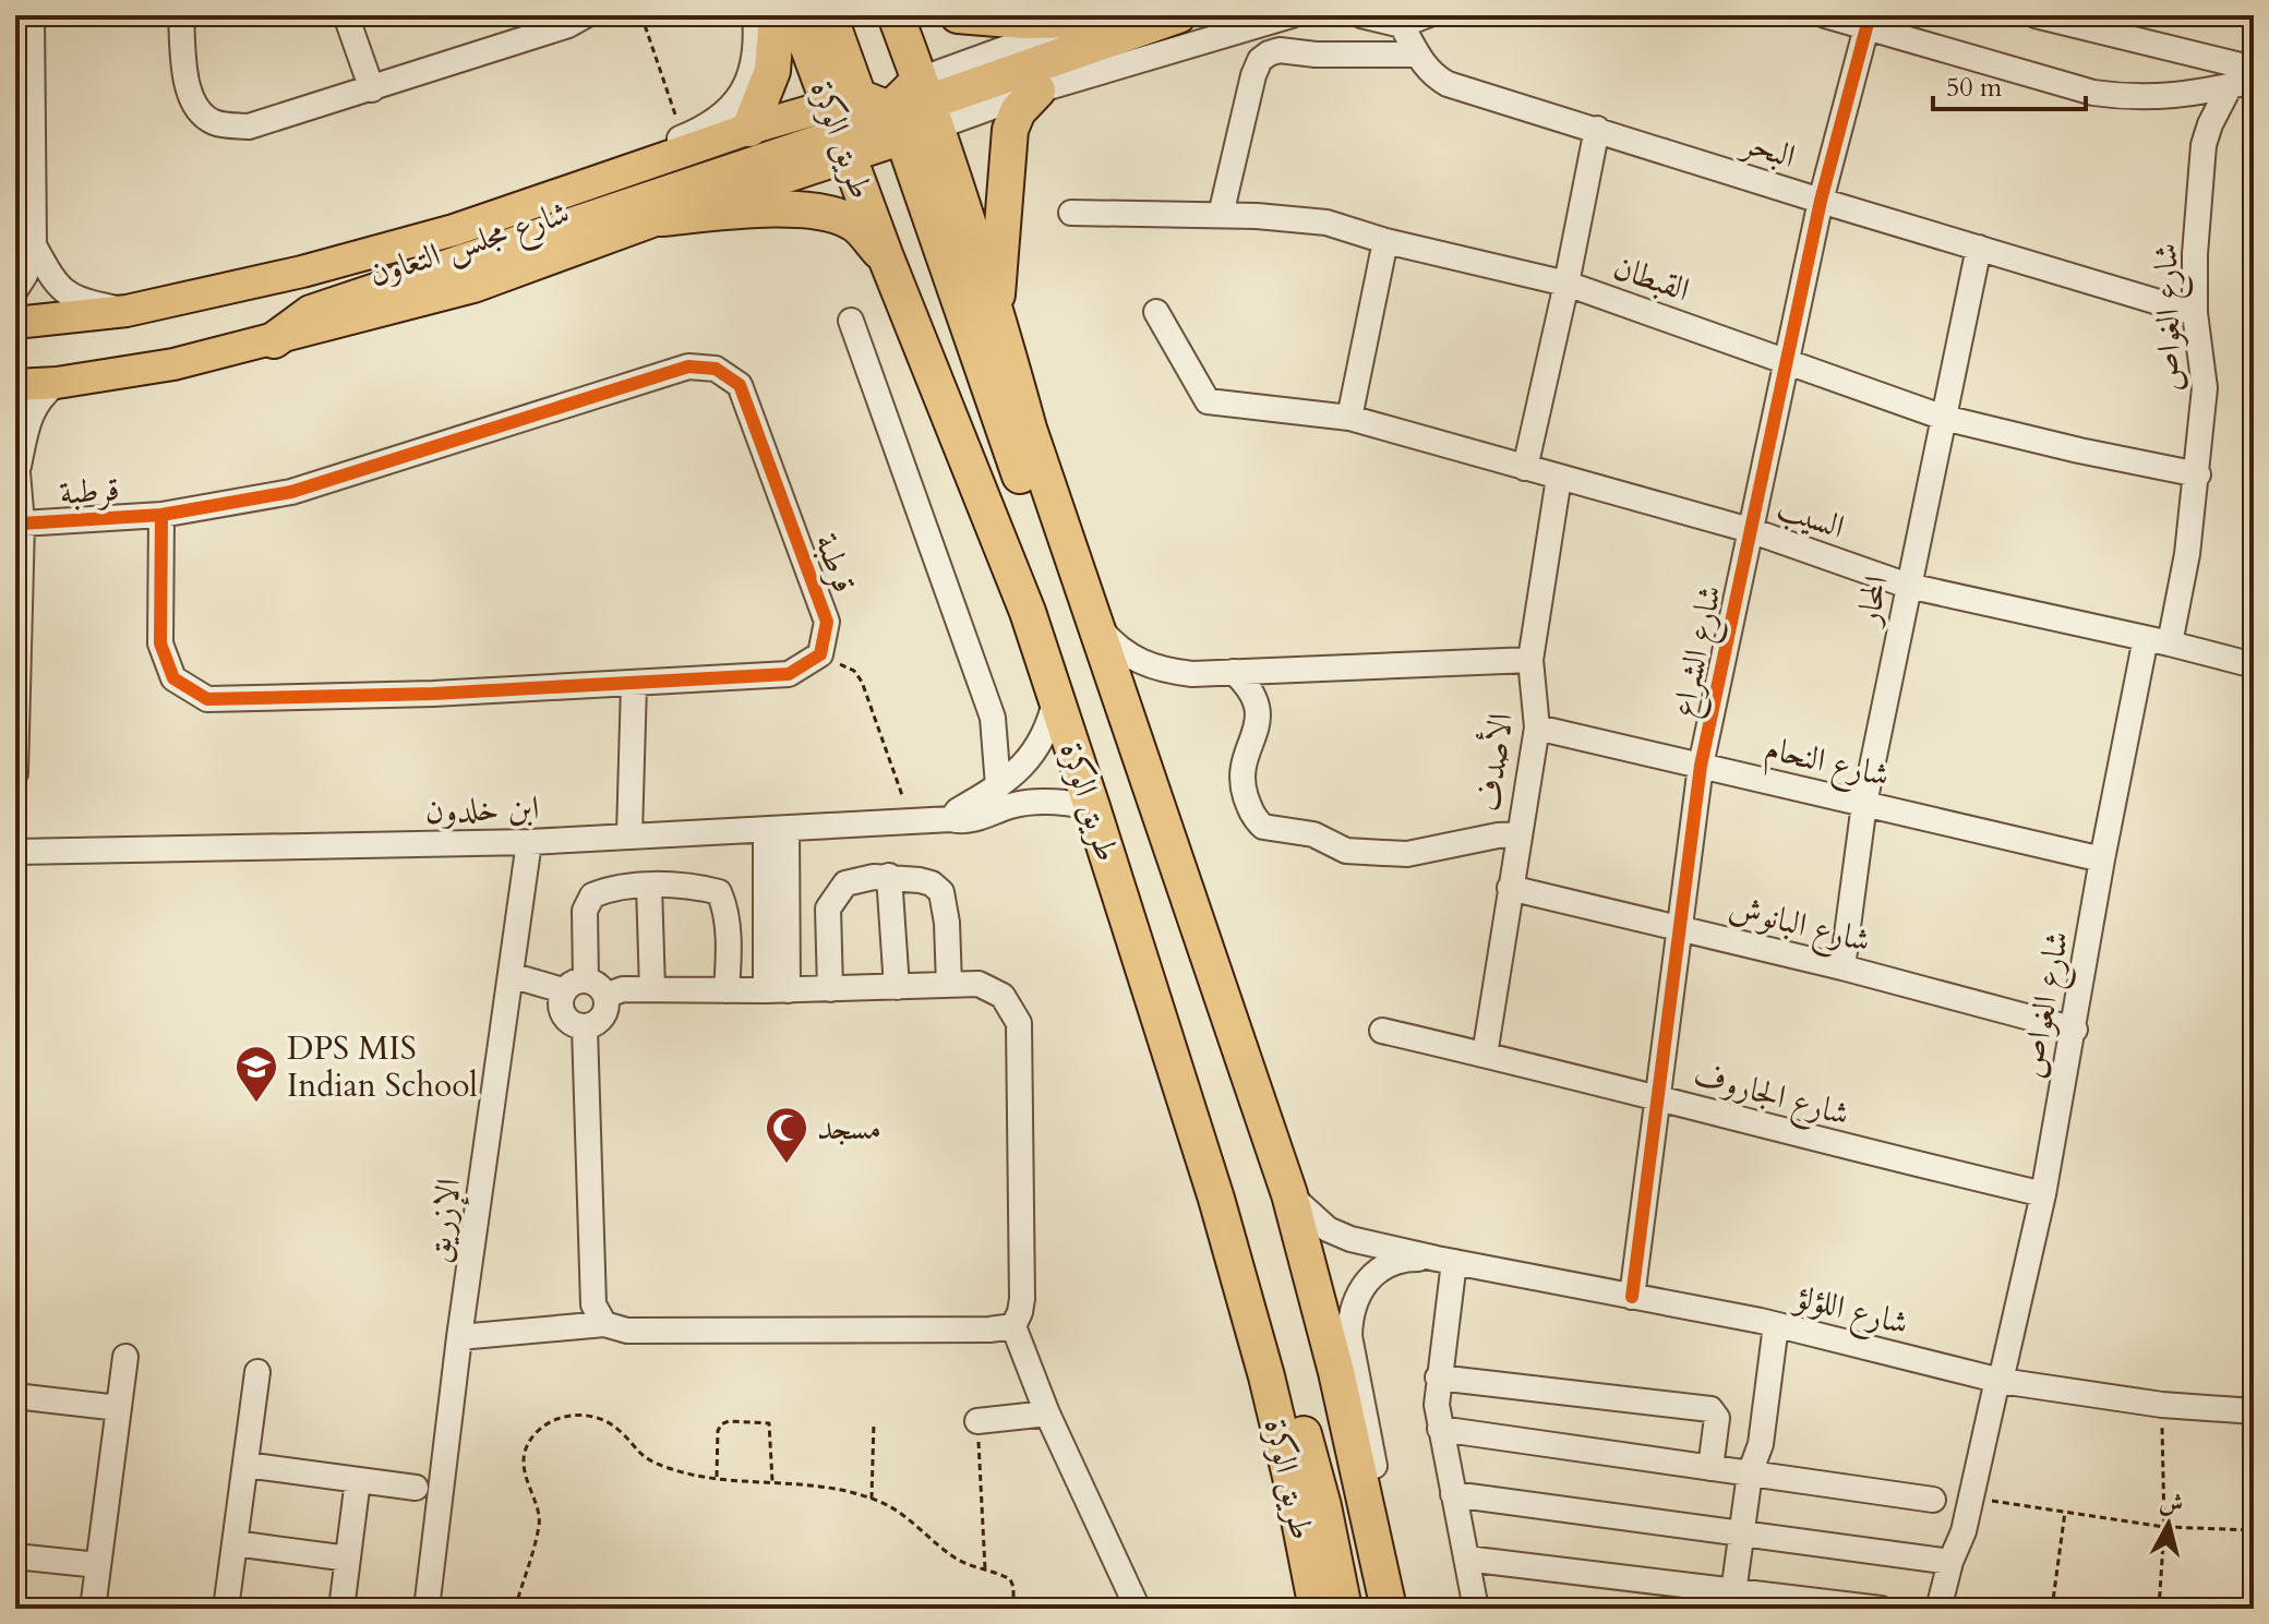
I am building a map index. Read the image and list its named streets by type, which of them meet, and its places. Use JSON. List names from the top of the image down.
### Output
{
  "streets": {
    "highway": ["طريق الوكرة"],
    "main road": ["شارع مجلس التعاون"],
    "street": [
      "البحر",
      "القبطان",
      "شارع الغواص",
      "قرطبة",
      "السيب",
      "المحار",
      "شارع الشراع",
      "شارع النحام",
      "الأصدف",
      "ابن خلدون",
      "شارع البانوش",
      "شارع الجاروف",
      "الإزريق",
      "شارع اللؤلؤ"
    ]
  },
  "crossings": [
    ["طريق الوكرة", "شارع مجلس التعاون"],
    ["طريق الوكرة", "ابن خلدون"],
    ["طريق الوكرة", "شارع اللؤلؤ"],
    ["البحر", "شارع الغواص"],
    ["البحر", "المحار"],
    ["البحر", "شارع الشراع"],
    ["القبطان", "شارع الغواص"],
    ["القبطان", "المحار"],
    ["القبطان", "شارع الشراع"],
    ["شارع الغواص", "السيب"],
    ["شارع الغواص", "شارع النحام"],
    ["شارع الغواص", "شارع البانوش"],
    ["شارع الغواص", "شارع الجاروف"],
    ["شارع الغواص", "شارع اللؤلؤ"],
    ["السيب", "المحار"],
    ["السيب", "شارع الشراع"],
    ["السيب", "الأصدف"],
    ["المحار", "شارع النحام"],
    ["المحار", "شارع البانوش"],
    ["شارع الشراع", "شارع النحام"],
    ["شارع الشراع", "شارع البانوش"],
    ["شارع الشراع", "شارع الجاروف"],
    ["شارع الشراع", "شارع اللؤلؤ"],
    ["شارع النحام", "الأصدف"],
    ["الأصدف", "شارع البانوش"],
    ["الأصدف", "شارع الجاروف"],
    ["ابن خلدون", "الإزريق"]
  ],
  "places": {
    "school or university": ["DPS MIS Indian School"],
    "mosque": ["مسجد"]
  },
  "scale_bar": "50 m",
  "north": "top"
}
